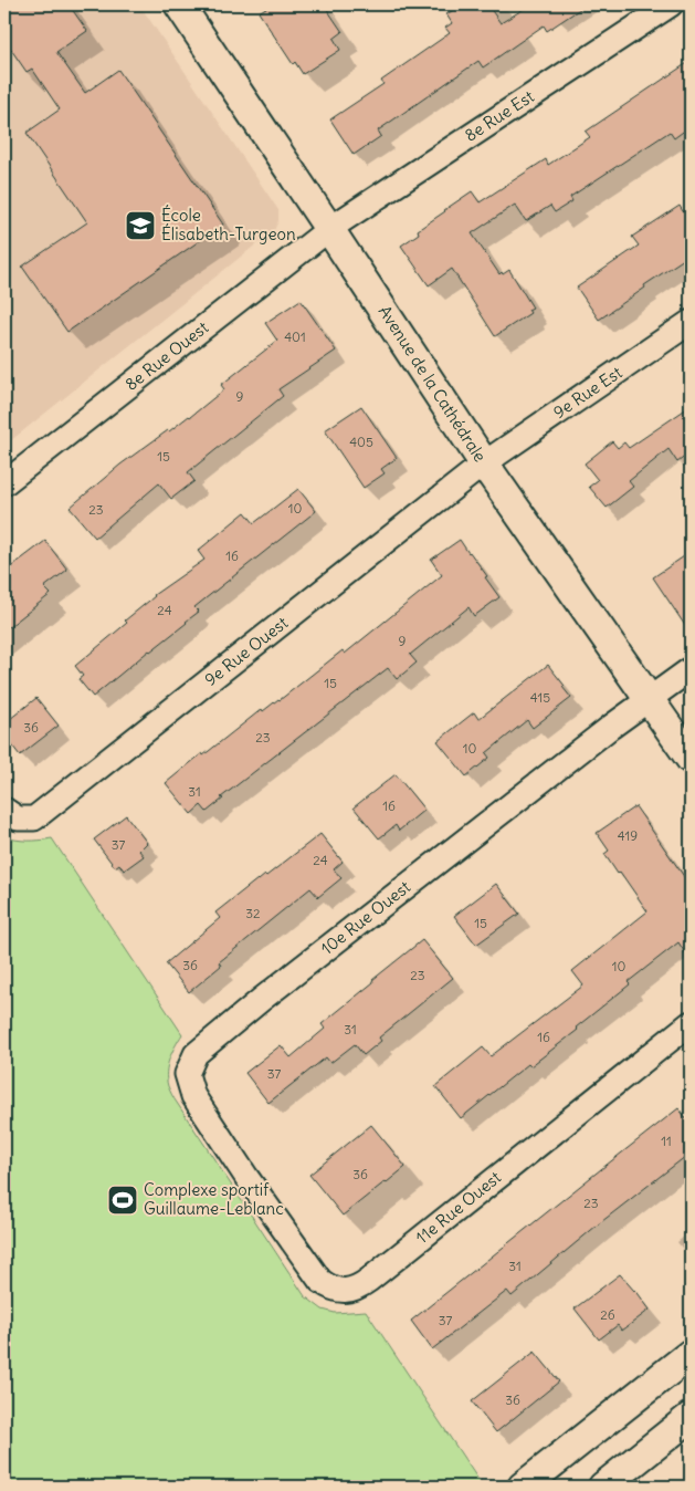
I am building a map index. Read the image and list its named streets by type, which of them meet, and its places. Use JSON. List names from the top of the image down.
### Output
{
  "streets": {
    "street": [
      "8e Rue Est",
      "8e Rue Ouest",
      "Avenue de la Cathédrale",
      "9e Rue Est",
      "9e Rue Ouest",
      "10e Rue Ouest",
      "11e Rue Ouest"
    ]
  },
  "crossings": [
    ["8e Rue Est", "8e Rue Ouest"],
    ["8e Rue Est", "Avenue de la Cathédrale"],
    ["8e Rue Ouest", "Avenue de la Cathédrale"],
    ["Avenue de la Cathédrale", "9e Rue Est"],
    ["Avenue de la Cathédrale", "9e Rue Ouest"],
    ["Avenue de la Cathédrale", "10e Rue Ouest"],
    ["9e Rue Est", "9e Rue Ouest"],
    ["10e Rue Ouest", "11e Rue Ouest"]
  ],
  "places": {
    "school or university": ["École Élisabeth-Turgeon"],
    "sports": ["Complexe sportif Guillaume-Leblanc"]
  },
  "house_numbers": [
    "401",
    "9",
    "405",
    "15",
    "10",
    "23",
    "16",
    "24",
    "9",
    "15",
    "415",
    "36",
    "23",
    "10",
    "31",
    "16",
    "419",
    "37",
    "24",
    "32",
    "15",
    "36",
    "10",
    "23",
    "31",
    "16",
    "37",
    "11",
    "36",
    "23",
    "31",
    "26",
    "37",
    "36"
  ]
}
